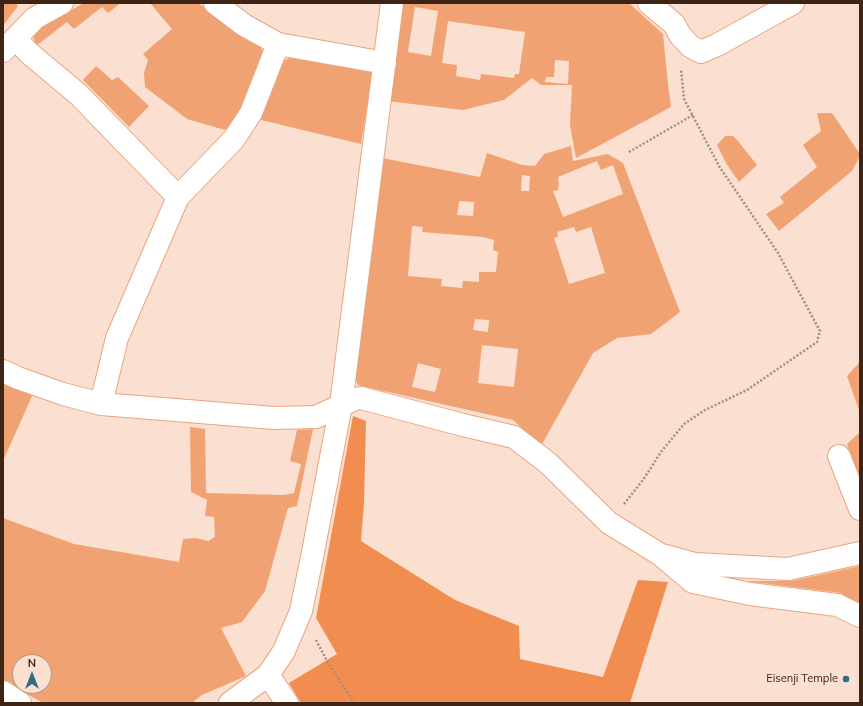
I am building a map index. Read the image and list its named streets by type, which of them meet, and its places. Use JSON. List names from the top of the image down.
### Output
{
  "places": ["Eisenji Temple"],
  "north": "top"
}
